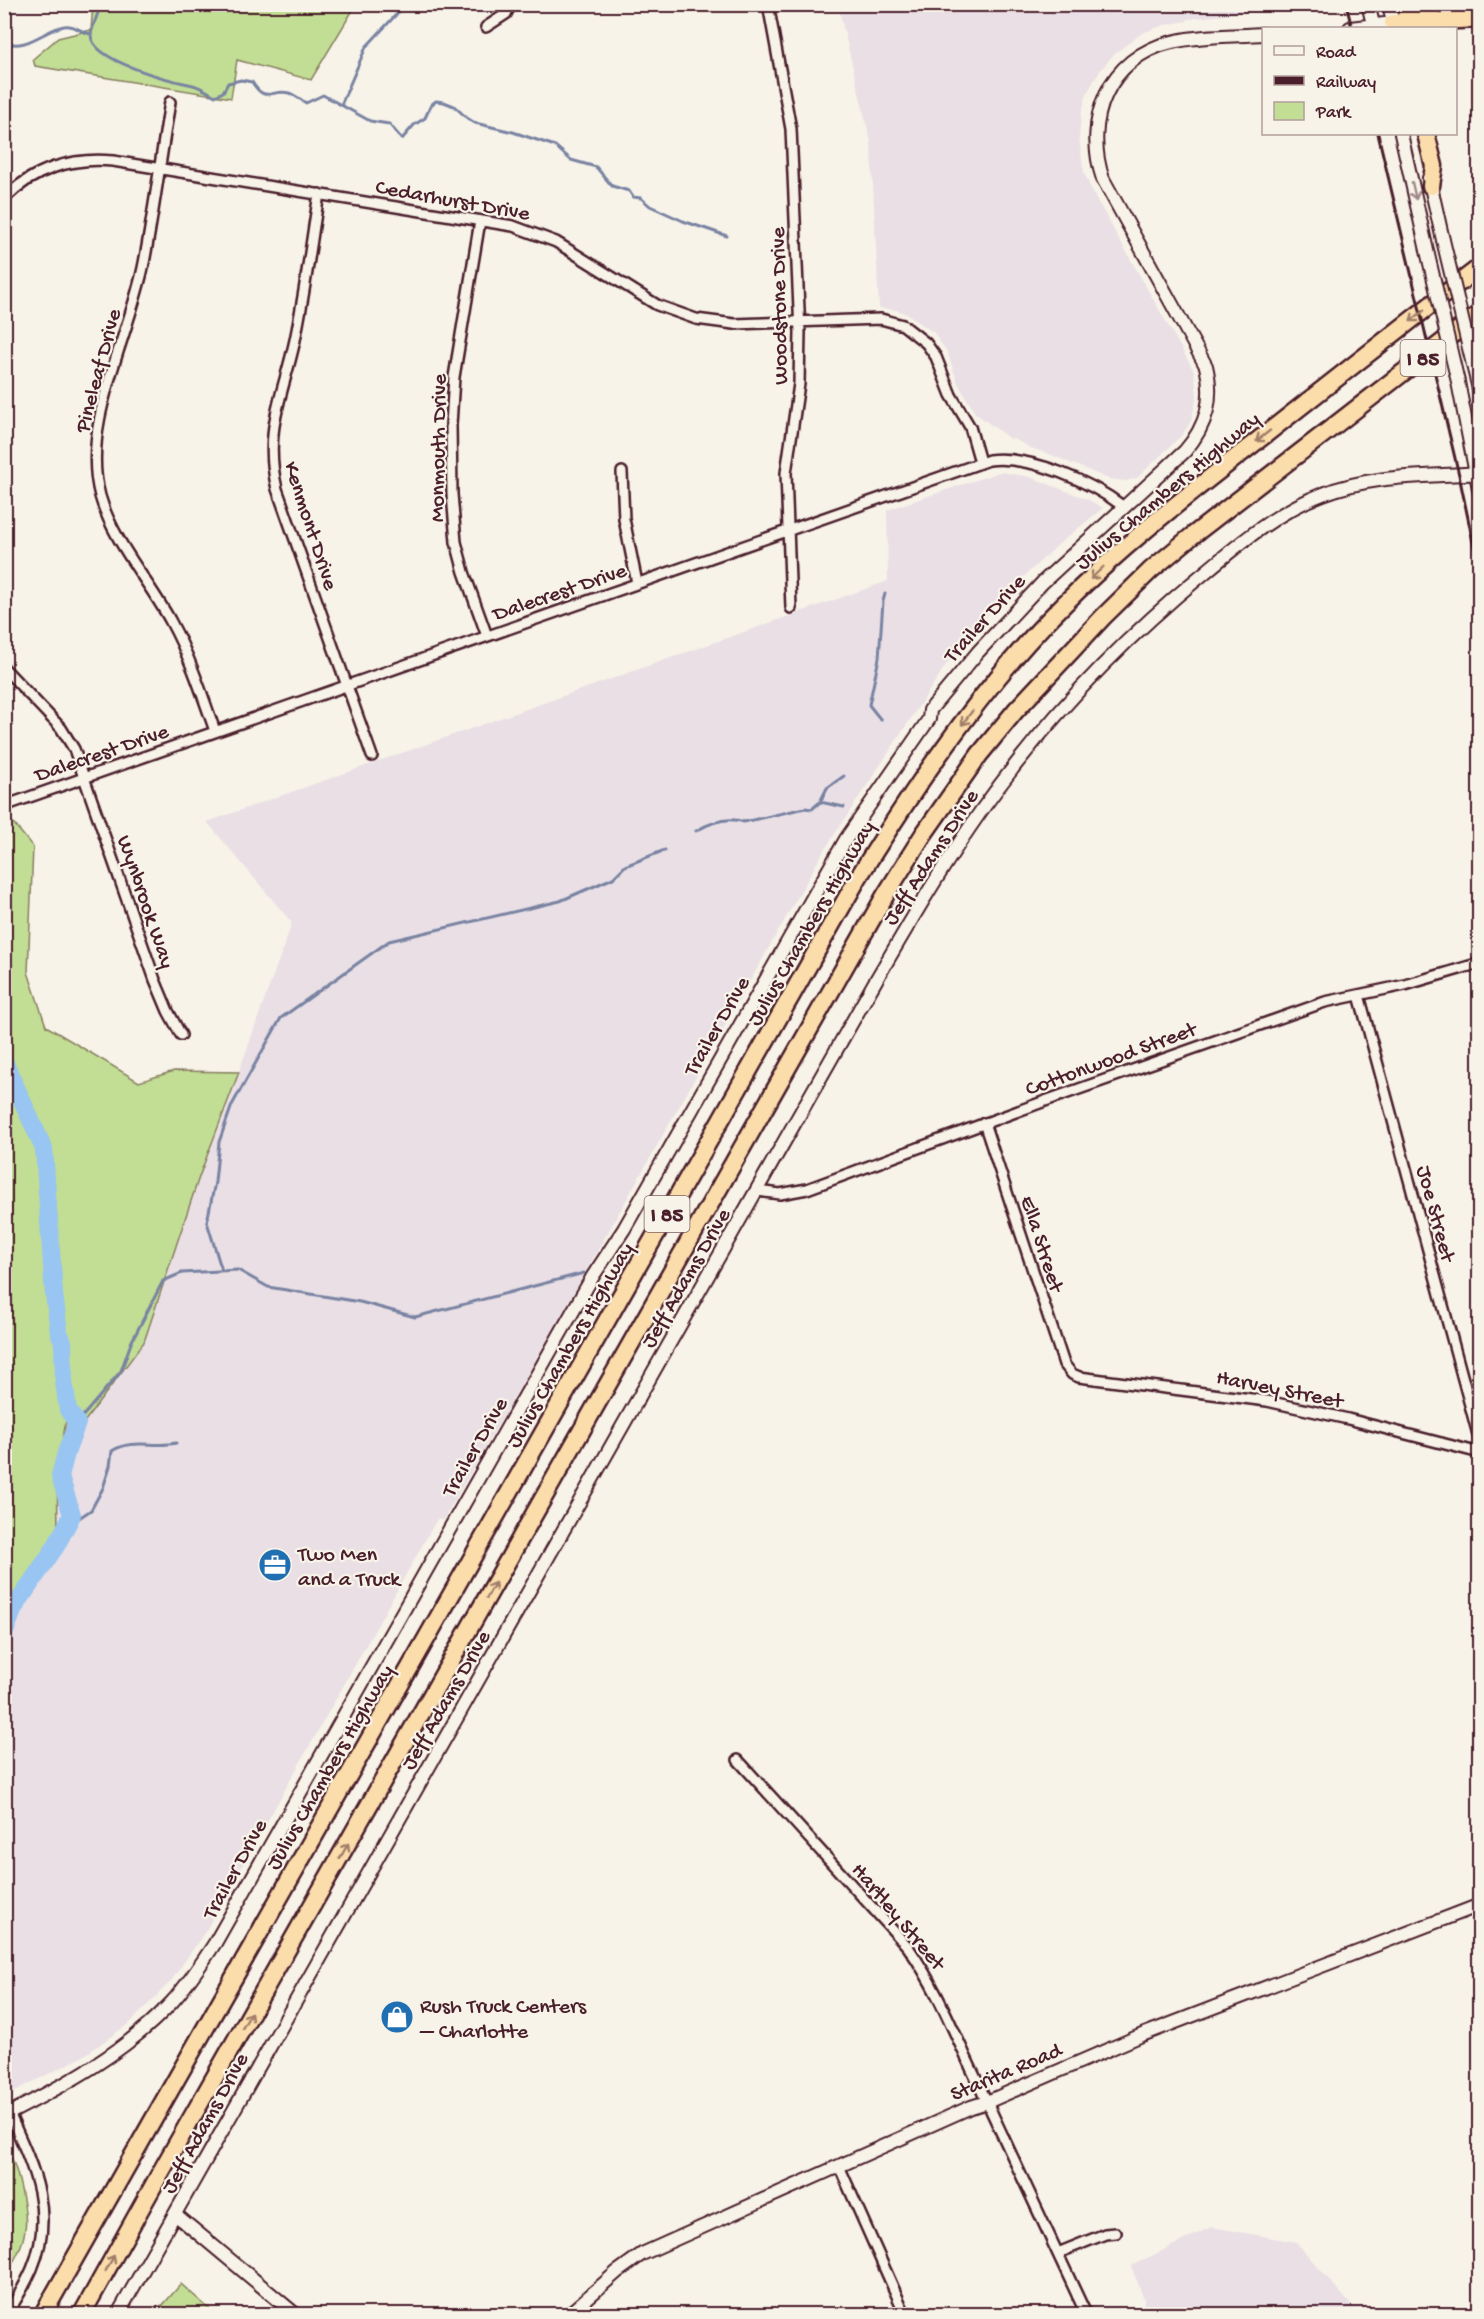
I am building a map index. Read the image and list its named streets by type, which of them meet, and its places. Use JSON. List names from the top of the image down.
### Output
{
  "streets": {
    "highway": ["I 85", "Julius Chambers Highway"],
    "street": [
      "Cedarhurst Drive",
      "Woodstone Drive",
      "Pineleaf Drive",
      "Monmouth Drive",
      "Kenmont Drive",
      "Dalecrest Drive",
      "Trailer Drive",
      "Jeff Adams Drive",
      "Wynbrook Way",
      "Cottonwood Street",
      "Joe Street",
      "Ella Street",
      "Harvey Street",
      "Hartley Street",
      "Starita Road"
    ]
  },
  "crossings": [
    ["Cedarhurst Drive", "Woodstone Drive"],
    ["Cedarhurst Drive", "Pineleaf Drive"],
    ["Cedarhurst Drive", "Monmouth Drive"],
    ["Cedarhurst Drive", "Kenmont Drive"],
    ["Cedarhurst Drive", "Dalecrest Drive"],
    ["Woodstone Drive", "Dalecrest Drive"],
    ["Pineleaf Drive", "Dalecrest Drive"],
    ["Monmouth Drive", "Dalecrest Drive"],
    ["Kenmont Drive", "Dalecrest Drive"],
    ["Dalecrest Drive", "Trailer Drive"],
    ["Dalecrest Drive", "Wynbrook Way"],
    ["Jeff Adams Drive", "Cottonwood Street"],
    ["Cottonwood Street", "Joe Street"],
    ["Cottonwood Street", "Ella Street"],
    ["Ella Street", "Harvey Street"],
    ["Hartley Street", "Starita Road"]
  ],
  "places": {
    "office": ["Two Men and a Truck"],
    "shop": ["Rush Truck Centers – Charlotte"]
  },
  "legend": ["Road", "Railway", "Park"]
}
